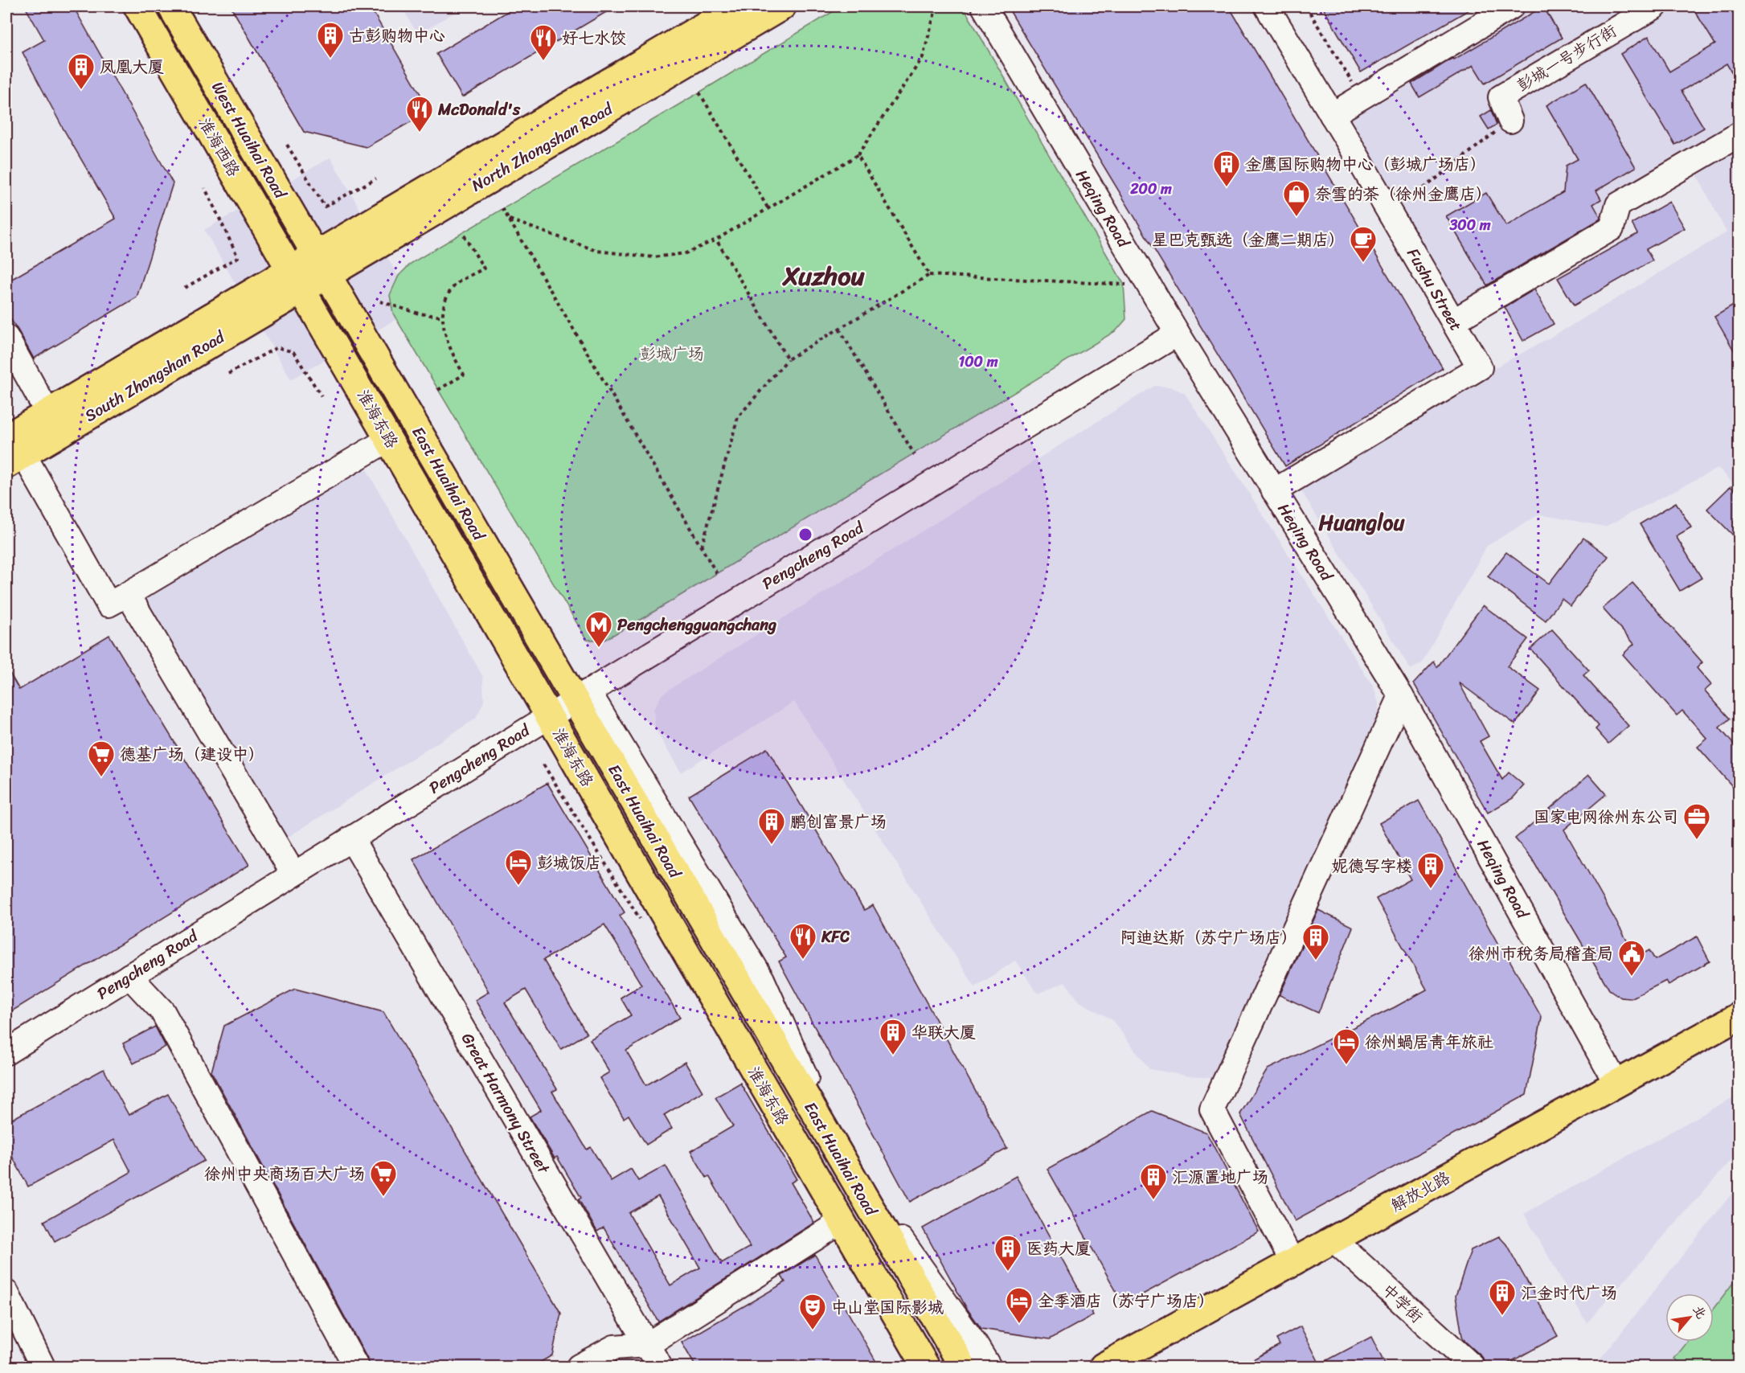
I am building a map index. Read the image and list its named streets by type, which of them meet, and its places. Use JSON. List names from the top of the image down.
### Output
{
  "streets": {
    "main road": [
      "West Huaihai Road",
      "淮海西路",
      "North Zhongshan Road",
      "South Zhongshan Road",
      "淮海东路",
      "East Huaihai Road",
      "解放北路"
    ],
    "street": [
      "彭城一号步行街",
      "Heqing Road",
      "Fushu Street",
      "Pengcheng Road",
      "Great Harmony Street",
      "中学街"
    ]
  },
  "crossings": [
    ["West Huaihai Road", "North Zhongshan Road"],
    ["West Huaihai Road", "East Huaihai Road"],
    ["淮海西路", "North Zhongshan Road"],
    ["淮海西路", "South Zhongshan Road"],
    ["淮海西路", "淮海东路"],
    ["North Zhongshan Road", "South Zhongshan Road"],
    ["North Zhongshan Road", "淮海东路"],
    ["North Zhongshan Road", "East Huaihai Road"],
    ["Heqing Road", "Fushu Street"],
    ["Heqing Road", "Pengcheng Road"],
    ["Heqing Road", "解放北路"],
    ["South Zhongshan Road", "淮海东路"],
    ["淮海东路", "East Huaihai Road"],
    ["淮海东路", "Pengcheng Road"],
    ["East Huaihai Road", "Pengcheng Road"],
    ["Pengcheng Road", "Great Harmony Street"],
    ["解放北路", "中学街"]
  ],
  "districts": ["Xuzhou", "Huanglou"],
  "parks": ["彭城广场"],
  "places": {
    "building": [
      "古彭购物中心",
      "凤凰大厦",
      "金鹰国际购物中心（彭城广场店）",
      "鹏创富景广场",
      "妮德写字楼",
      "阿迪达斯（苏宁广场店）",
      "华联大厦",
      "汇源置地广场",
      "医药大厦",
      "汇金时代广场"
    ],
    "restaurant": ["好七水饺", "McDonald's", "KFC"],
    "shop": ["奈雪的茶（徐州金鹰店）"],
    "cafe": ["星巴克甄选（金鹰二期店）"],
    "metro station": ["Pengchengguangchang"],
    "supermarket": ["德基广场（建设中）", "徐州中央商场百大广场"],
    "office": ["国家电网徐州东公司"],
    "hotel": ["彭城饭店", "徐州蝸居青年旅社", "全季酒店（苏宁广场店）"],
    "public building": ["徐州市税务局稽查局"],
    "theatre": ["中山堂国际影城"]
  },
  "north": "top right",
  "rings": ["200 m", "300 m", "100 m"]
}
